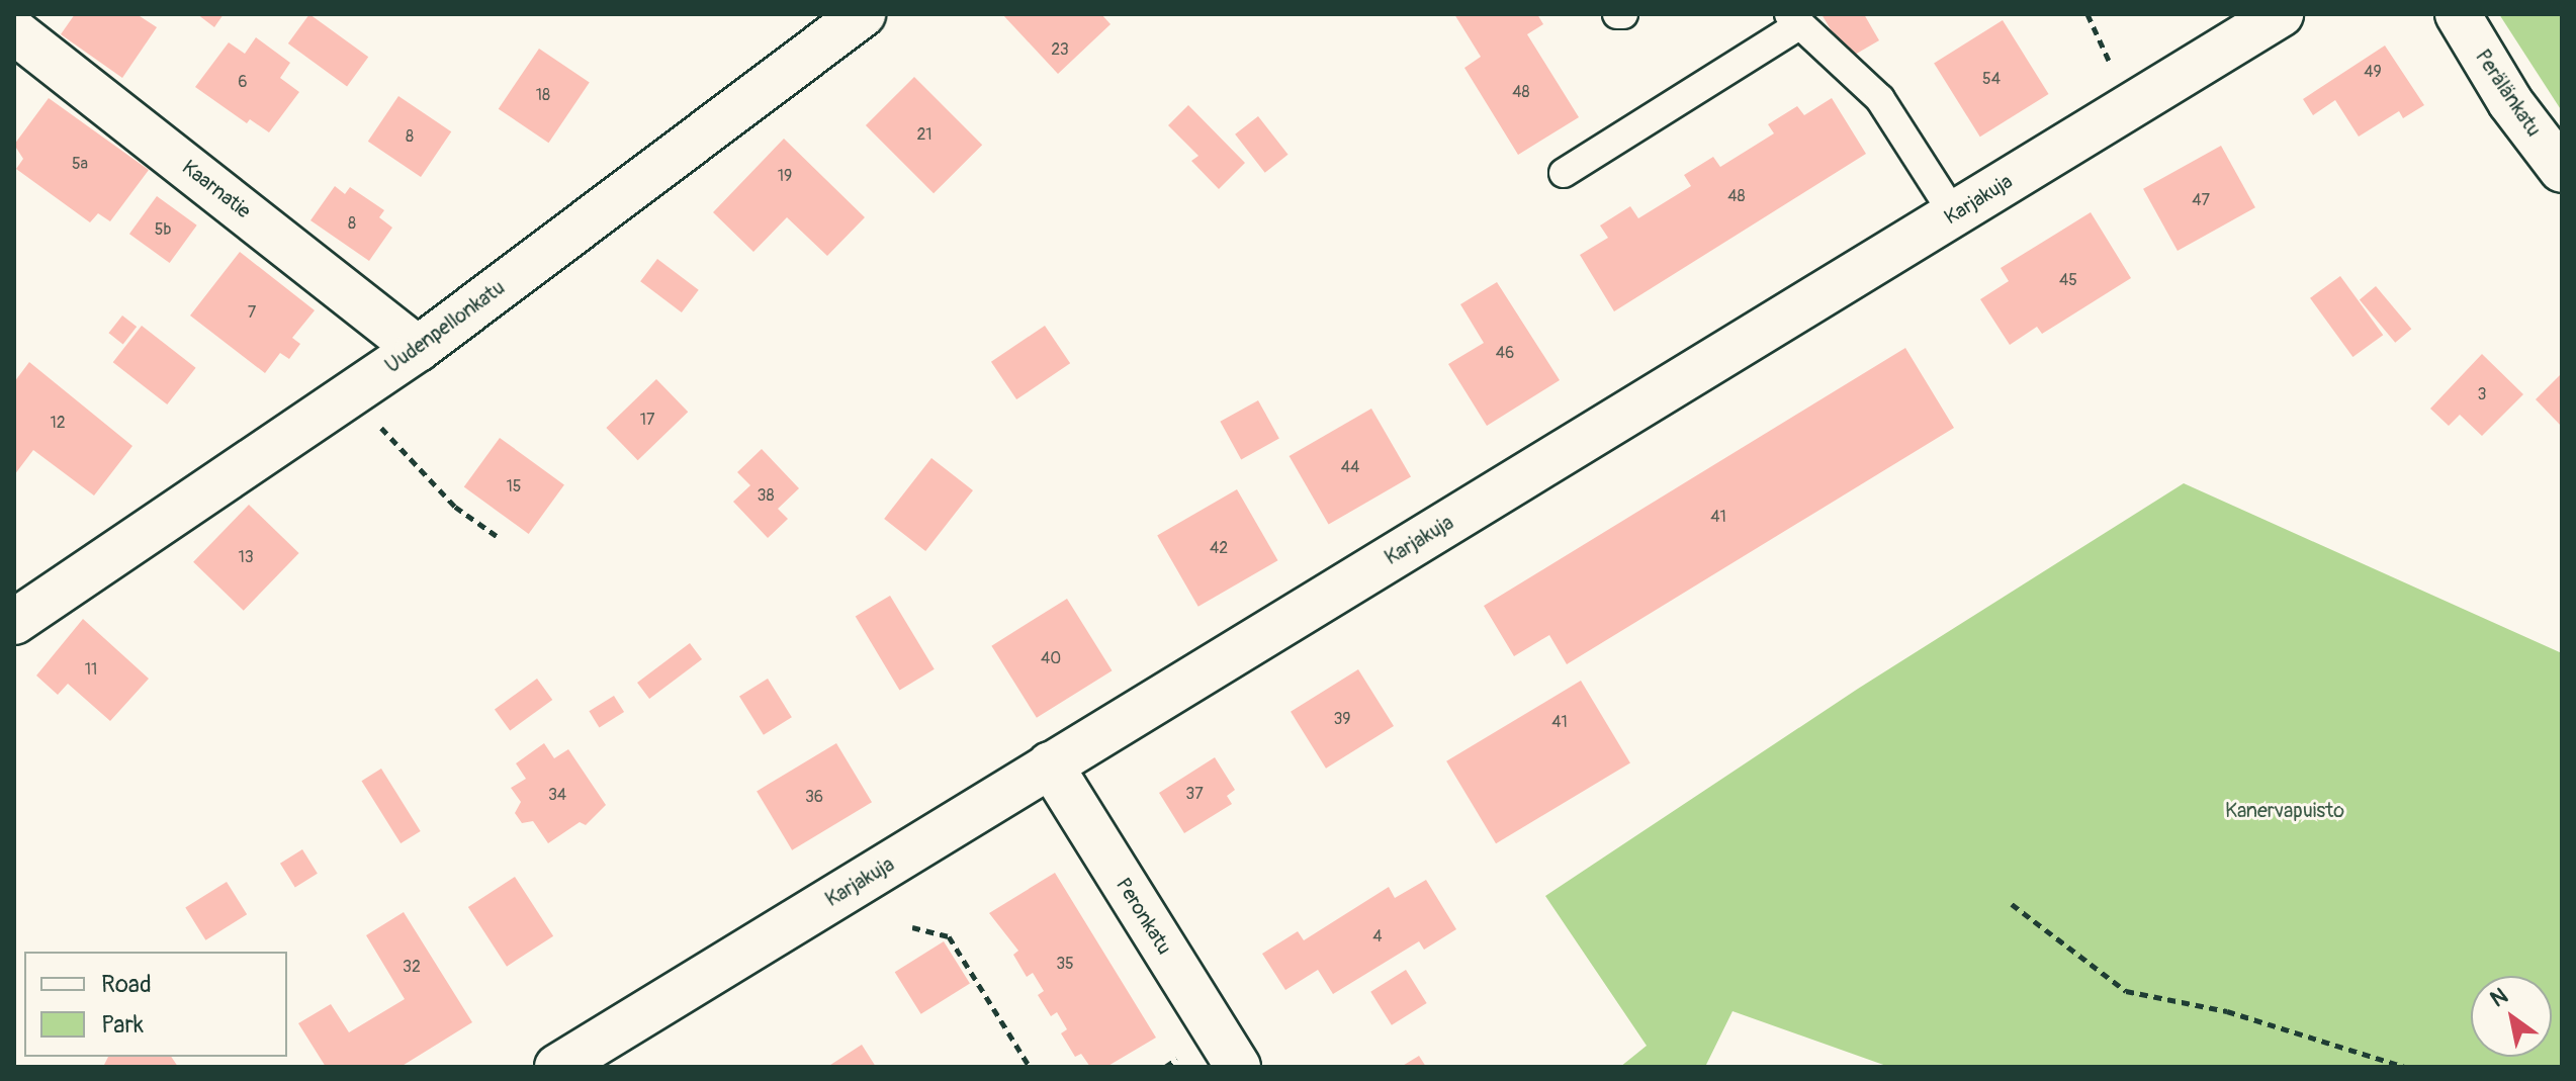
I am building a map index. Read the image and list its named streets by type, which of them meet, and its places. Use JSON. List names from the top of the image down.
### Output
{
  "streets": {
    "street": [
      "Perälänkatu",
      "Kaarnatie",
      "Karjakuja",
      "Uudenpellonkatu",
      "Peronkatu"
    ]
  },
  "crossings": [
    ["Kaarnatie", "Uudenpellonkatu"],
    ["Karjakuja", "Peronkatu"]
  ],
  "parks": ["Kanervapuisto"],
  "house_numbers": [
    "23",
    "49",
    "54",
    "6",
    "48",
    "18",
    "21",
    "8",
    "5a",
    "19",
    "48",
    "47",
    "8",
    "5b",
    "45",
    "7",
    "46",
    "3",
    "17",
    "12",
    "44",
    "15",
    "38",
    "41",
    "42",
    "13",
    "40",
    "11",
    "39",
    "41",
    "37",
    "34",
    "36",
    "4",
    "35",
    "32"
  ],
  "legend": ["Road", "Park"],
  "north": "top left"
}
